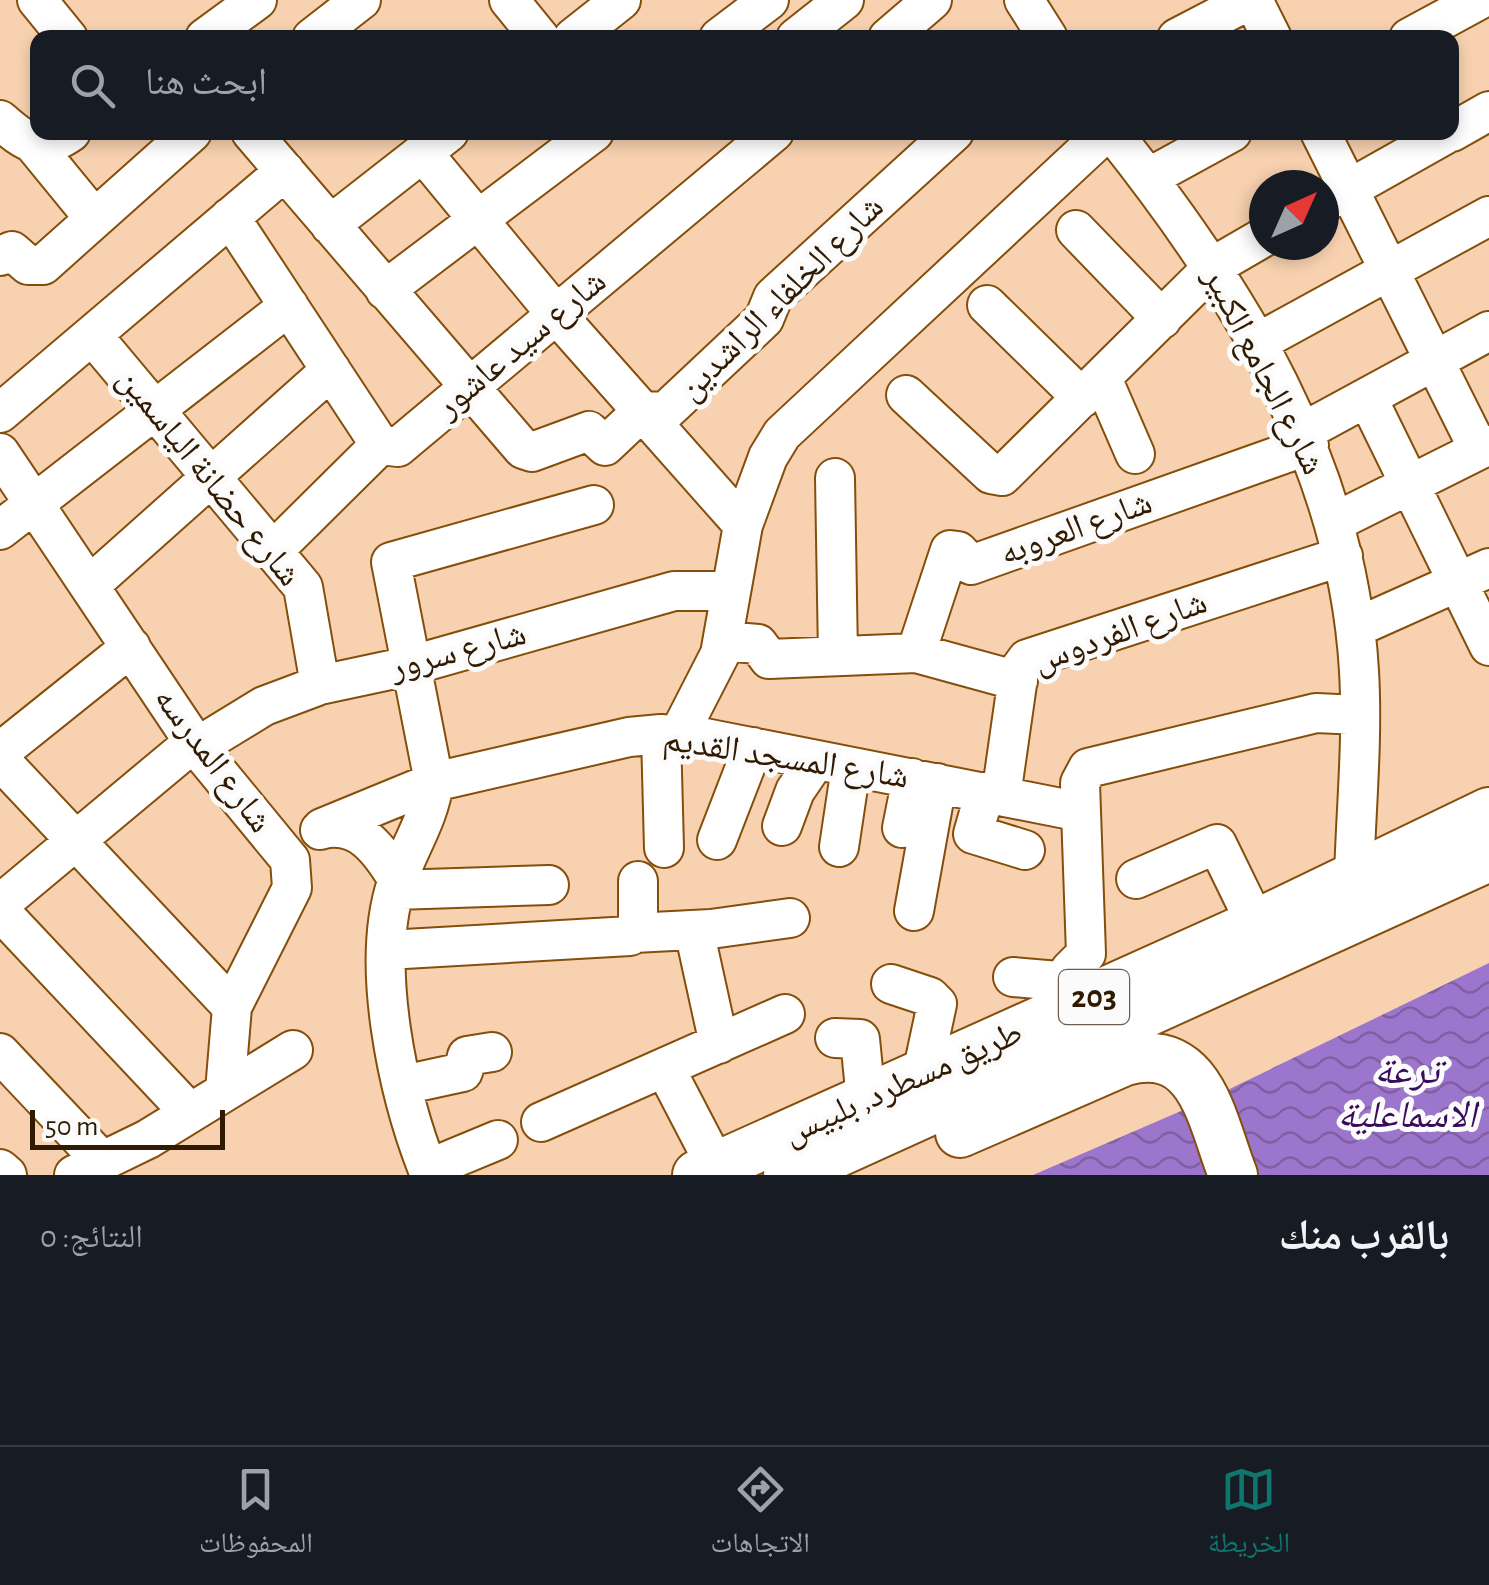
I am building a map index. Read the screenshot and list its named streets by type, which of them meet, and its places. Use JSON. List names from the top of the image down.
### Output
{
  "streets": {
    "main road": ["203", "طريق مسطرد, بلبيس"],
    "street": [
      "شارع الخلفاء الراشدين",
      "شارع سيد عاشور",
      "شارع الجامع الكبير",
      "شارع حضانة الياسمين",
      "شارع العروبه",
      "شارع الفردوس",
      "شارع سرور",
      "شارع المسجد القديم",
      "شارع المدرسه"
    ]
  },
  "crossings": [
    ["شارع الخلفاء الراشدين", "شارع سيد عاشور"],
    ["شارع سيد عاشور", "شارع حضانة الياسمين"],
    ["شارع الجامع الكبير", "شارع العروبه"],
    ["شارع الجامع الكبير", "شارع الفردوس"],
    ["شارع الجامع الكبير", "طريق مسطرد, بلبيس"],
    ["شارع حضانة الياسمين", "شارع سرور"],
    ["شارع الفردوس", "شارع المسجد القديم"],
    ["شارع سرور", "شارع المدرسه"]
  ],
  "water": ["ترعة الاسماعلية"],
  "scale_bar": "50 m",
  "north": "top right",
  "page": {
    "search": "ابحث هنا",
    "scale": "50 m",
    "heading": ["بالقرب منك", "النتائج: 0"],
    "nav": ["الخريطة", "الاتجاهات", "المحفوظات"]
  }
}
